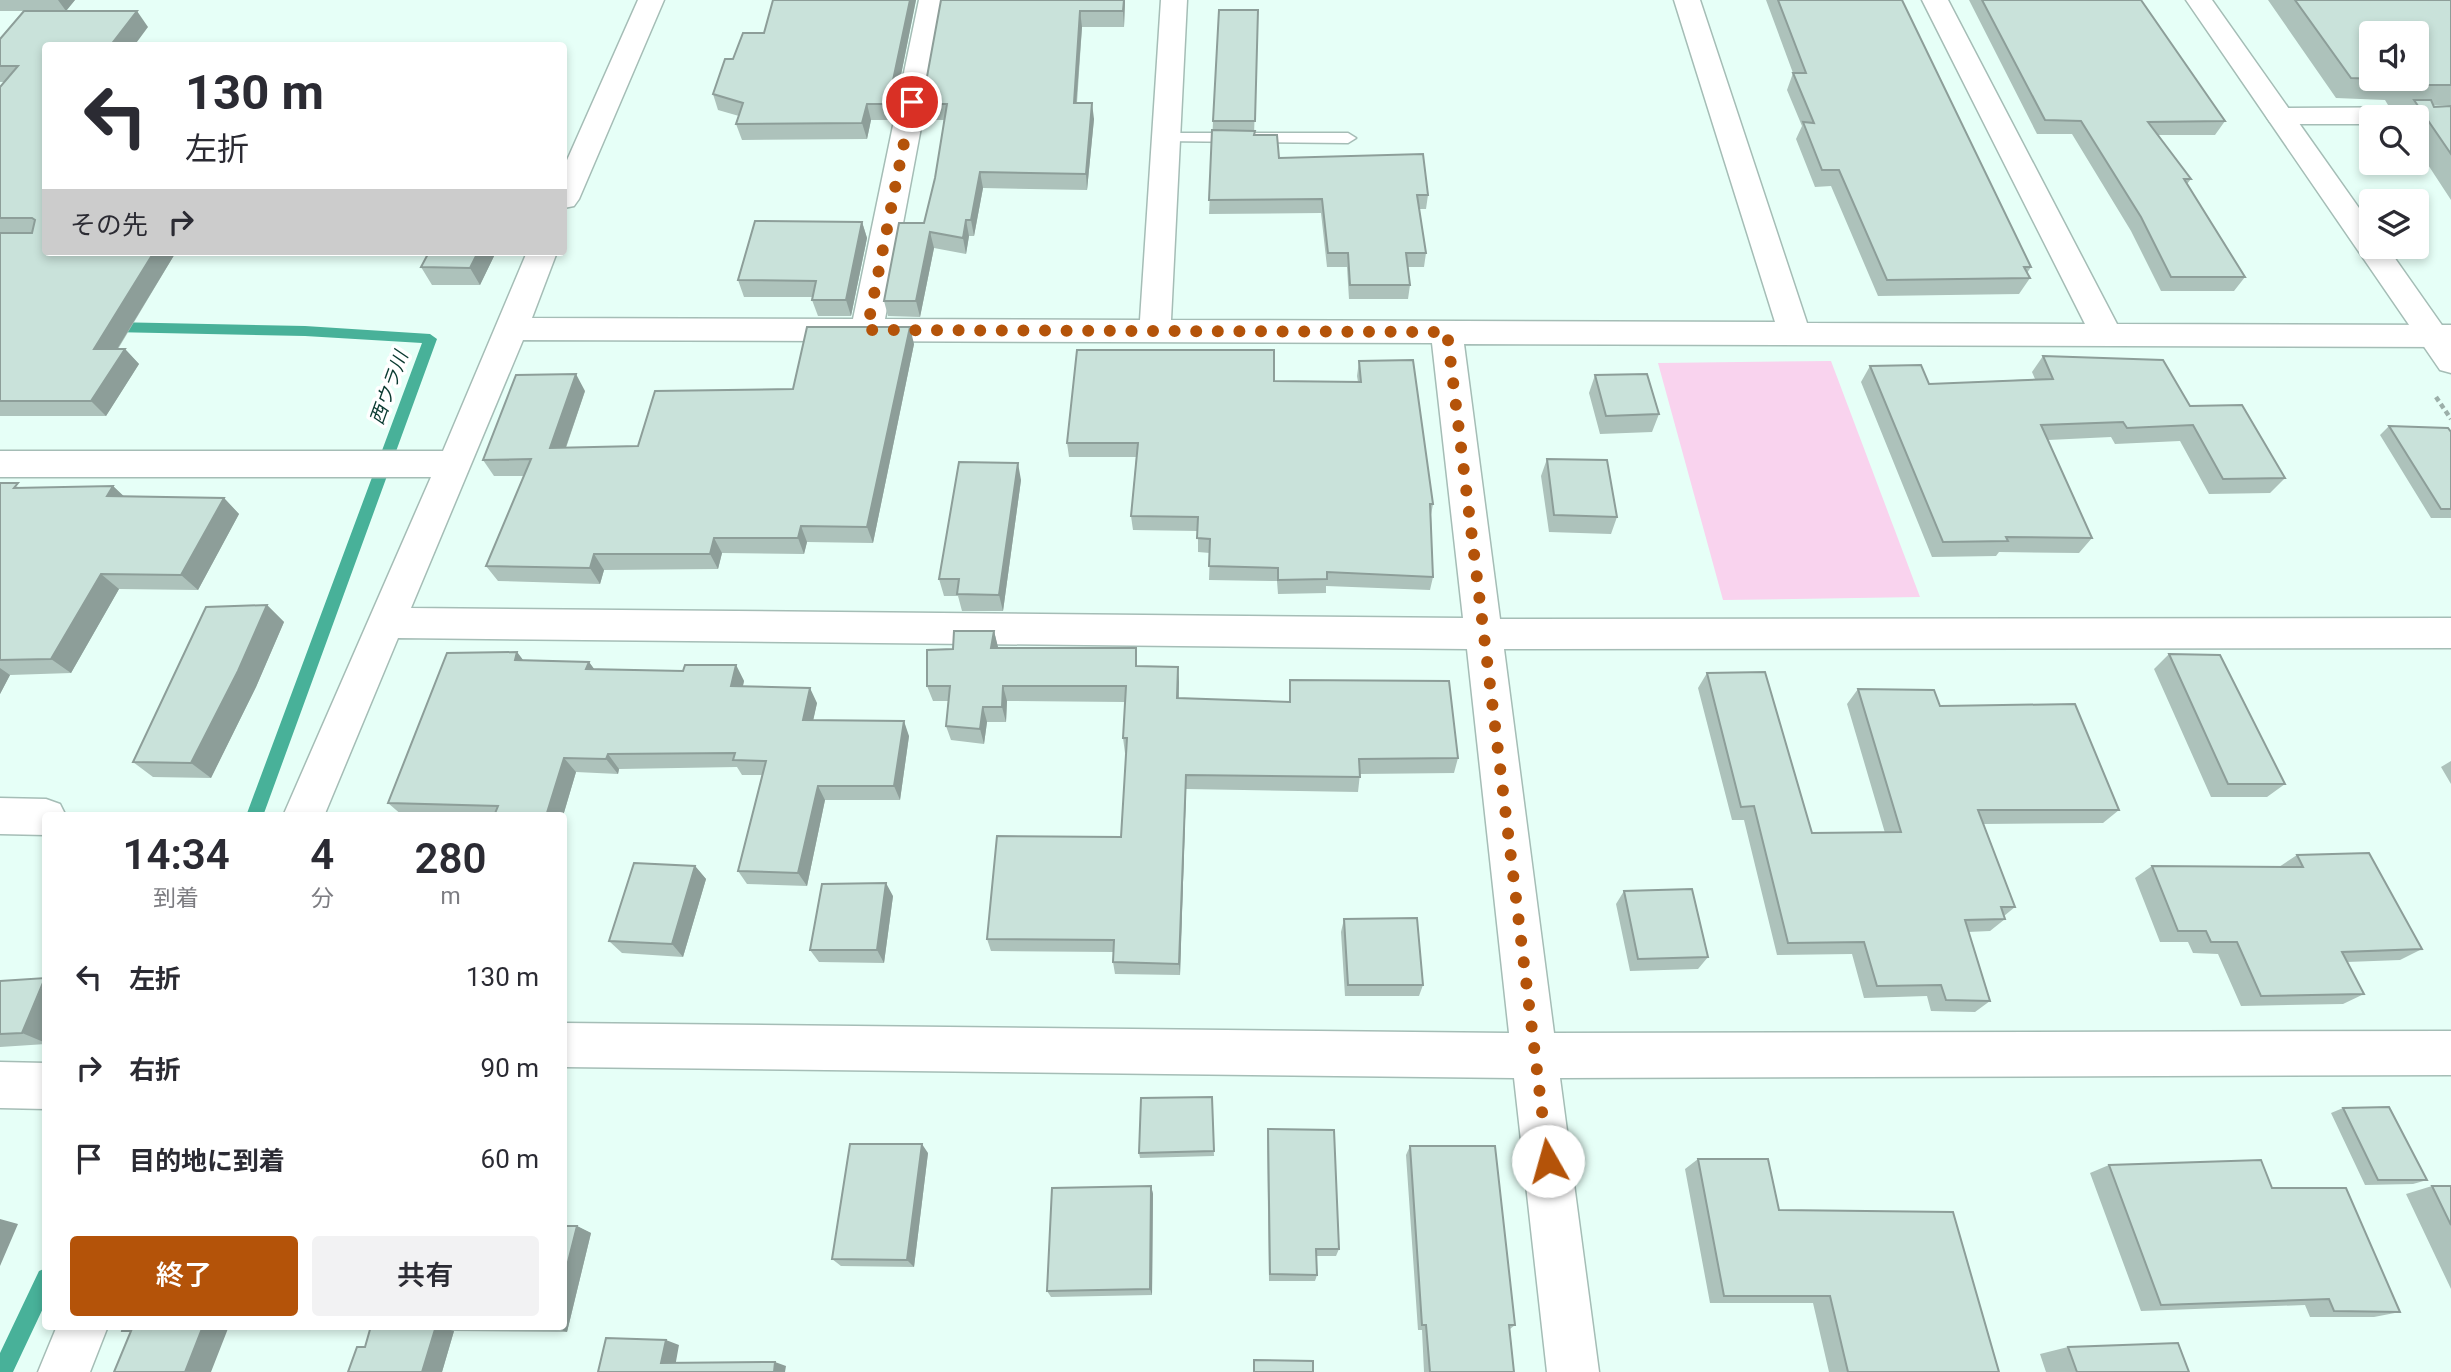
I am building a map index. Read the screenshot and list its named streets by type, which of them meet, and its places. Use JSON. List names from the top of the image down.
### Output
{
  "water": ["西ウラ川"],
  "page": {
    "turn": ["130 m", "左折"],
    "then": "その先",
    "eta": [
      "14:34",
      "到着",
      "4",
      "分",
      "280",
      "m"
    ],
    "list": [
      {
        "name": "左折",
        "value": "130 m"
      },
      {
        "name": "右折",
        "value": "90 m"
      },
      {
        "name": "目的地に到着",
        "value": "60 m"
      }
    ],
    "buttons": ["終了", "共有"]
  }
}
